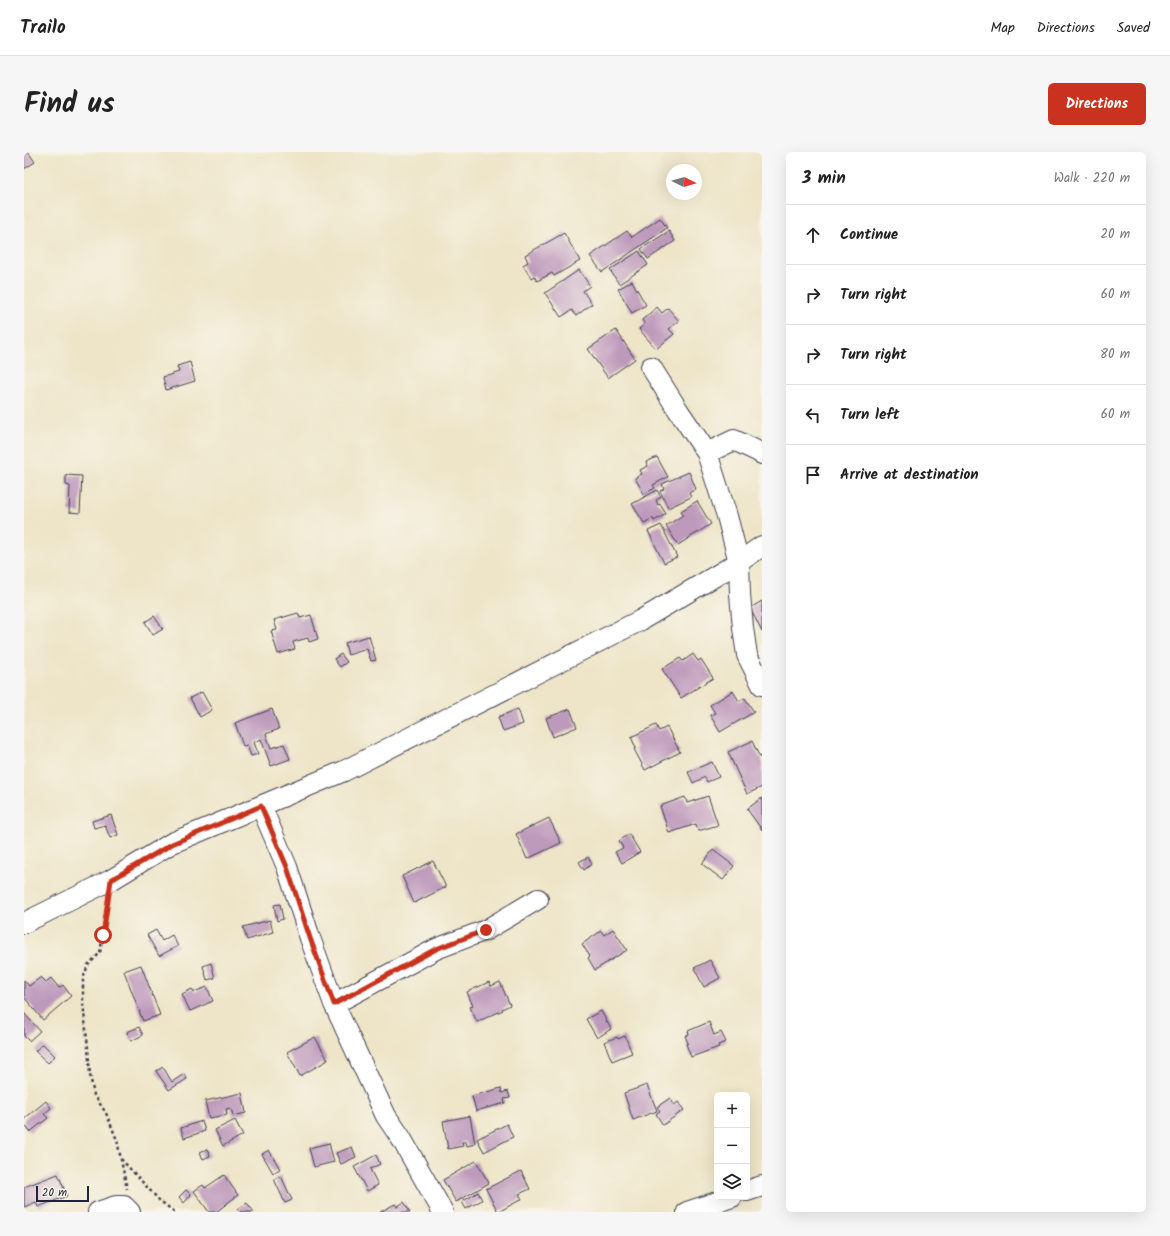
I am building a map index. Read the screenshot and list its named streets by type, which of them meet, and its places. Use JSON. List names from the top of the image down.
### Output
{
  "scale_bar": "20 m",
  "north": "right",
  "page": {
    "header": "Trailo",
    "nav": ["Map", "Directions", "Saved"],
    "title": "Find us",
    "buttons": "Directions",
    "heading": ["3 min", "Walk · 220 m"],
    "list": [
      ["Continue", "20 m"],
      ["Turn right", "60 m"],
      ["Turn right", "80 m"],
      ["Turn left", "60 m"],
      "Arrive at destination"
    ],
    "map_buttons": ["+", "−"],
    "scale": "20 m"
  }
}
